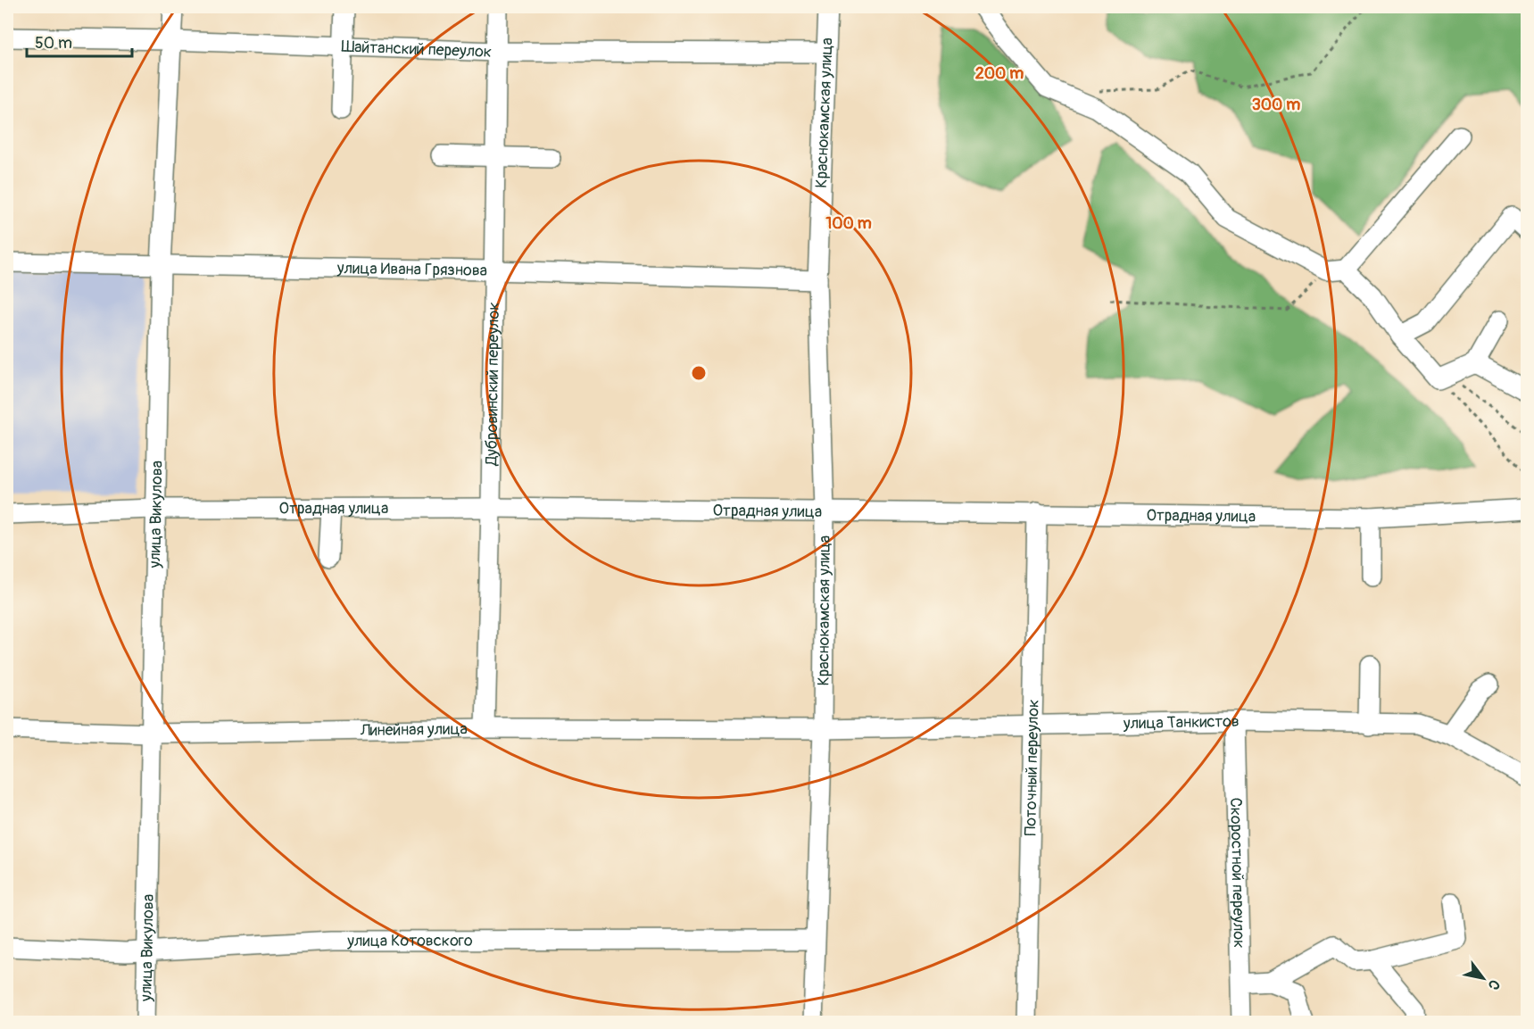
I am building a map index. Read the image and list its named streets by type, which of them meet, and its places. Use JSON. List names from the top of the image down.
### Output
{
  "streets": {
    "street": [
      "Шайтанский переулок",
      "Краснокамская улица",
      "улица Ивана Грязнова",
      "Дубровинский переулок",
      "Отрадная улица",
      "улица Викулова",
      "улица Танкистов",
      "Линейная улица",
      "Поточный переулок",
      "Скоростной переулок",
      "улица Котовского"
    ]
  },
  "crossings": [
    ["Шайтанский переулок", "Краснокамская улица"],
    ["Шайтанский переулок", "Дубровинский переулок"],
    ["Шайтанский переулок", "улица Викулова"],
    ["Краснокамская улица", "улица Ивана Грязнова"],
    ["Краснокамская улица", "Отрадная улица"],
    ["Краснокамская улица", "улица Танкистов"],
    ["Краснокамская улица", "Линейная улица"],
    ["Краснокамская улица", "улица Котовского"],
    ["улица Ивана Грязнова", "Дубровинский переулок"],
    ["улица Ивана Грязнова", "улица Викулова"],
    ["Дубровинский переулок", "Отрадная улица"],
    ["Дубровинский переулок", "Линейная улица"],
    ["Отрадная улица", "улица Викулова"],
    ["Отрадная улица", "Поточный переулок"],
    ["улица Викулова", "Линейная улица"],
    ["улица Викулова", "улица Котовского"],
    ["улица Танкистов", "Линейная улица"],
    ["улица Танкистов", "Поточный переулок"],
    ["улица Танкистов", "Скоростной переулок"]
  ],
  "scale_bar": "50 m",
  "north": "bottom right",
  "rings": ["200 m", "300 m", "100 m"]
}
